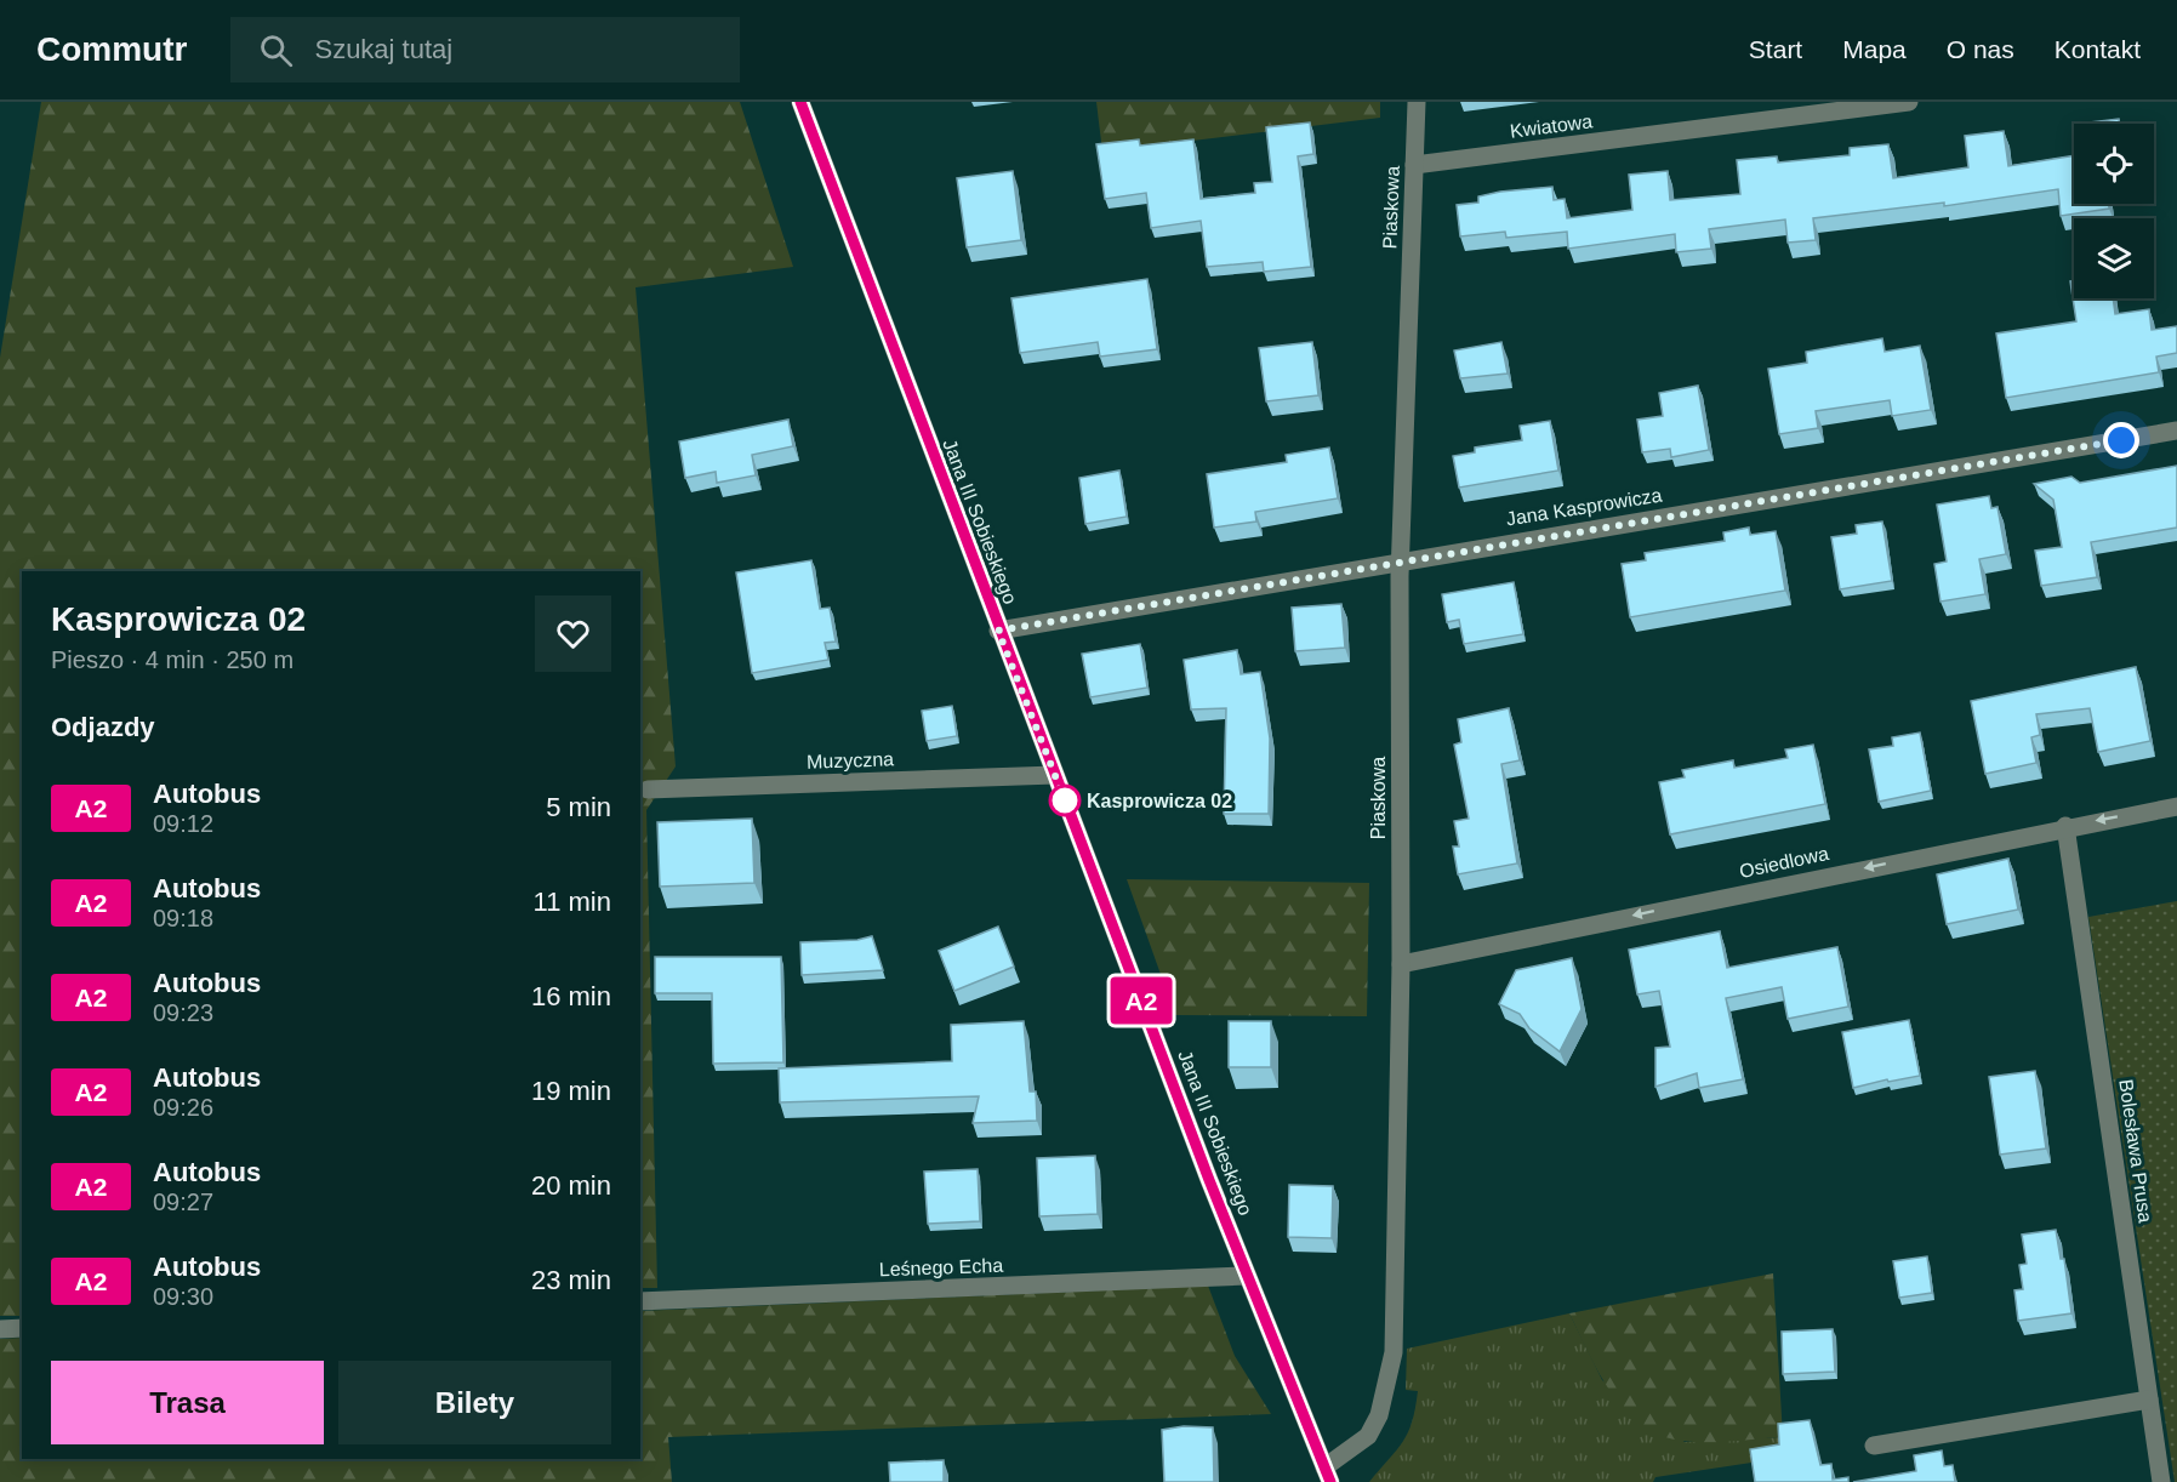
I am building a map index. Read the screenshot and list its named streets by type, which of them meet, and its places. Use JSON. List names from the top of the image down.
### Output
{
  "streets": {
    "street": [
      "Kwiatowa",
      "Piaskowa",
      "Jana Kasprowicza",
      "Jana III Sobieskiego",
      "Muzyczna",
      "Osiedlowa",
      "Bolesława Prusa",
      "Leśnego Echa"
    ]
  },
  "crossings": [
    ["Kwiatowa", "Piaskowa"],
    ["Piaskowa", "Jana Kasprowicza"],
    ["Piaskowa", "Jana III Sobieskiego"],
    ["Piaskowa", "Osiedlowa"],
    ["Jana Kasprowicza", "Jana III Sobieskiego"],
    ["Jana III Sobieskiego", "Muzyczna"],
    ["Jana III Sobieskiego", "Leśnego Echa"],
    ["Osiedlowa", "Bolesława Prusa"]
  ],
  "one_way": ["Osiedlowa"],
  "places": ["Kasprowicza 02"],
  "lines": ["bus line A2"],
  "page": {
    "header": "Commutr",
    "search": "Szukaj tutaj",
    "nav": [
      "Start",
      "Mapa",
      "O nas",
      "Kontakt"
    ],
    "on_map": "A2",
    "heading": [
      ["Kasprowicza 02", "Pieszo · 4 min · 250 m"],
      "Odjazdy"
    ],
    "list": [
      {
        "mark": "A2",
        "name": "Autobus",
        "note": "09:12",
        "value": "5 min"
      },
      {
        "mark": "A2",
        "name": "Autobus",
        "note": "09:18",
        "value": "11 min"
      },
      {
        "mark": "A2",
        "name": "Autobus",
        "note": "09:23",
        "value": "16 min"
      },
      {
        "mark": "A2",
        "name": "Autobus",
        "note": "09:26",
        "value": "19 min"
      },
      {
        "mark": "A2",
        "name": "Autobus",
        "note": "09:27",
        "value": "20 min"
      },
      {
        "mark": "A2",
        "name": "Autobus",
        "note": "09:30",
        "value": "23 min"
      }
    ],
    "buttons": ["Trasa", "Bilety"]
  }
}
